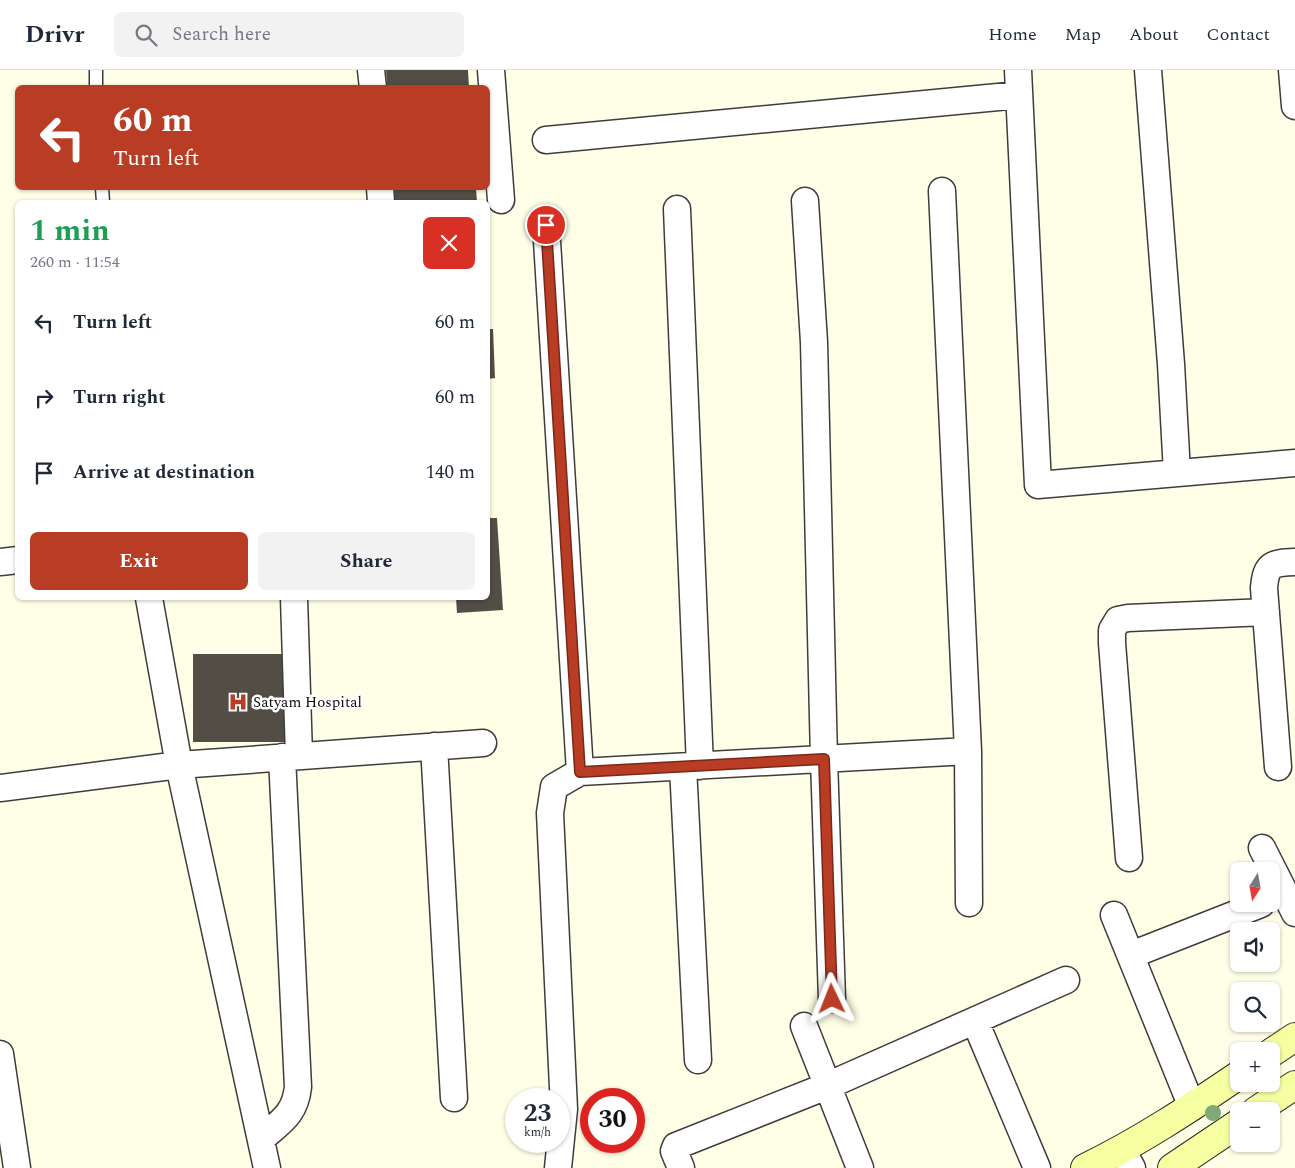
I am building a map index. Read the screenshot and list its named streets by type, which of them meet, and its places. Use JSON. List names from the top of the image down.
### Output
{
  "places": {
    "hospital": ["Satyam Hospital"]
  },
  "north": "bottom",
  "page": {
    "header": "Drivr",
    "search": "Search here",
    "nav": [
      "Home",
      "Map",
      "About",
      "Contact"
    ],
    "turn": ["60 m", "Turn left"],
    "heading": ["1 min", "260 m · 11:54"],
    "list": [
      {
        "name": "Turn left",
        "value": "60 m"
      },
      {
        "name": "Turn right",
        "value": "60 m"
      },
      {
        "name": "Arrive at destination",
        "value": "140 m"
      }
    ],
    "buttons": ["Exit", "Share"],
    "map_buttons": ["+", "−"],
    "speed": "23 km/h",
    "limit": "30"
  }
}
